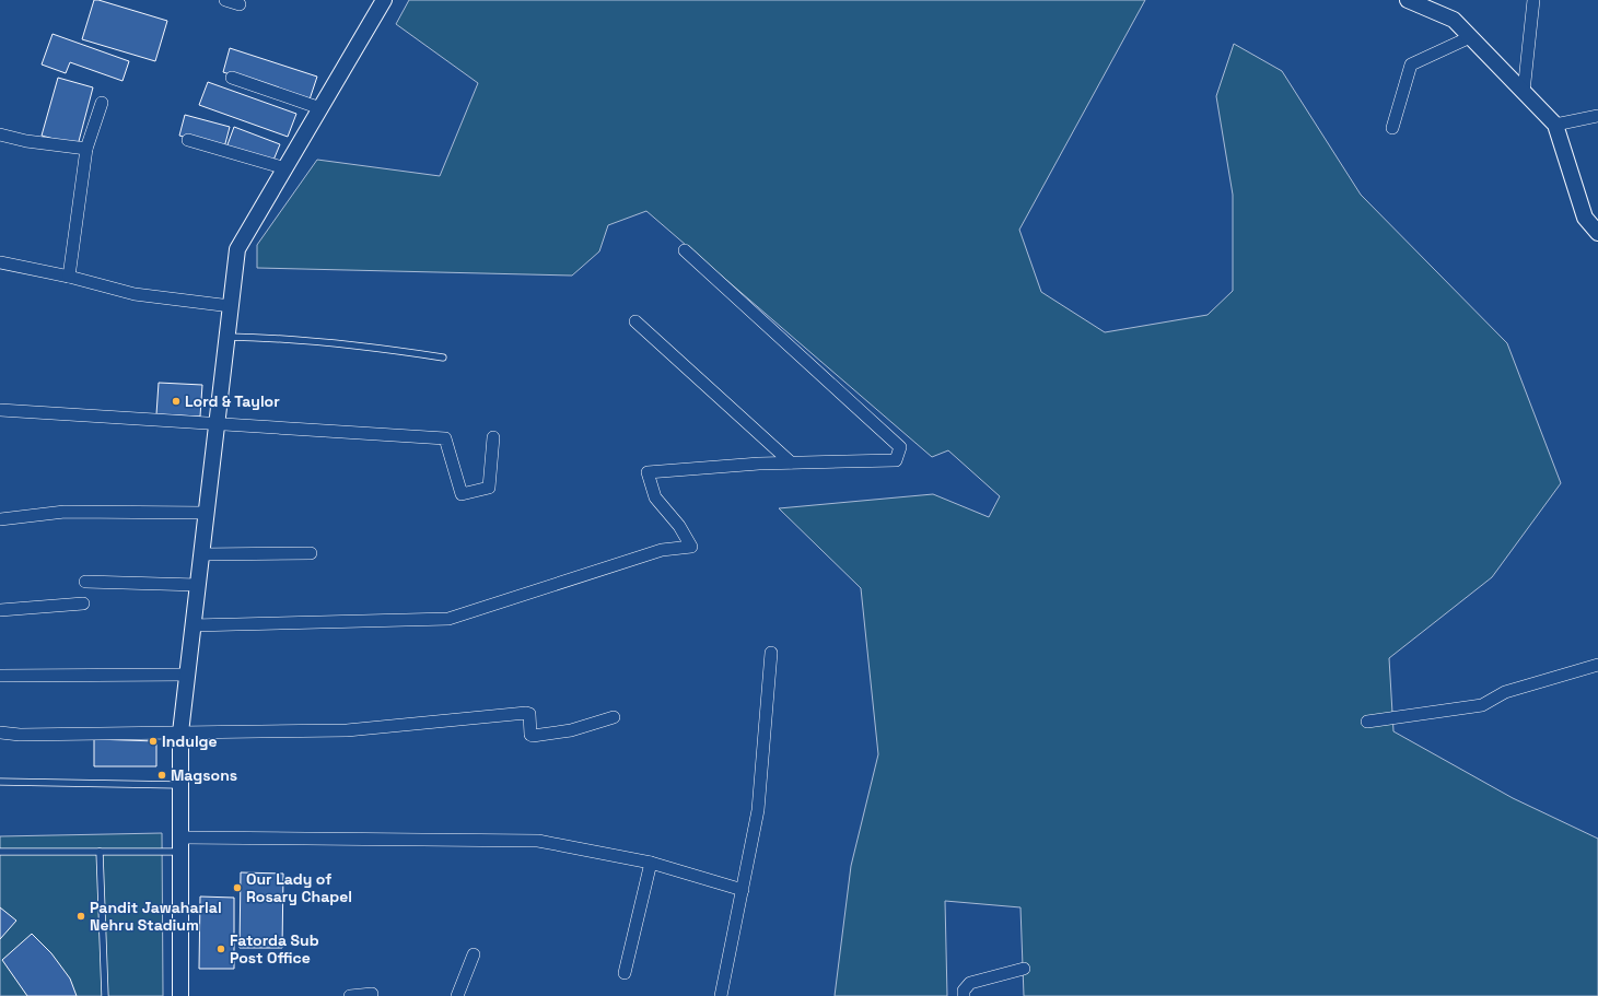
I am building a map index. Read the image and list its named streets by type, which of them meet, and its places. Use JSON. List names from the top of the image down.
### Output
{
  "places": [
    "Lord & Taylor",
    "Indulge",
    "Magsons",
    "Our Lady of Rosary Chapel",
    "Pandit Jawaharlal Nehru Stadium",
    "Fatorda Sub Post Office"
  ]
}
